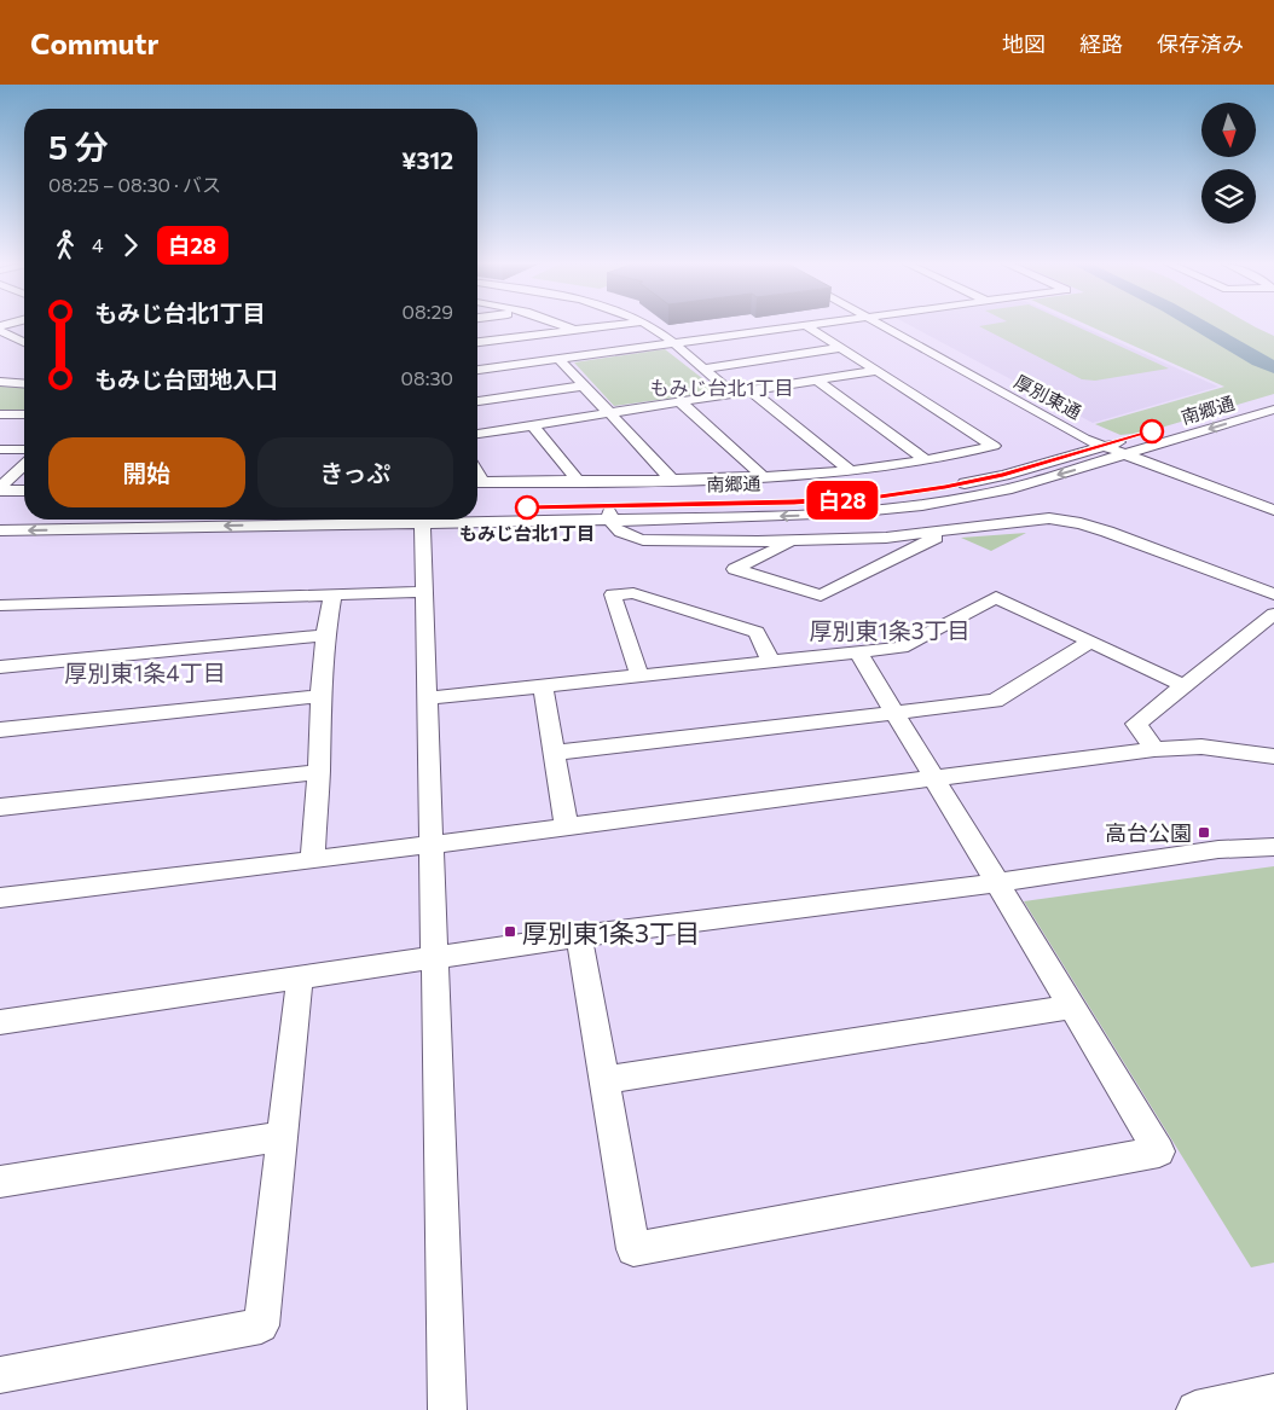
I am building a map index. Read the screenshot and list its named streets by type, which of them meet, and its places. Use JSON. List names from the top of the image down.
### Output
{
  "streets": {
    "street": ["厚別東通", "南郷通"]
  },
  "crossings": [
    ["厚別東通", "南郷通"]
  ],
  "districts": ["もみじ台北1丁目", "厚別東1条3丁目", "厚別東1条4丁目"],
  "places": {
    "other": ["もみじ台北1丁目"],
    "transit": ["高台公園", "厚別東1条3丁目"]
  },
  "lines": ["bus line 白28"],
  "north": "bottom",
  "page": {
    "header": "Commutr",
    "nav": ["地図", "経路", "保存済み"],
    "on_map": "白28",
    "heading": ["5 分", "08:25 – 08:30 · バス", "¥312"],
    "legs": ["4", "白28"],
    "list": [
      {
        "name": "もみじ台北1丁目",
        "value": "08:29"
      },
      {
        "name": "もみじ台団地入口",
        "value": "08:30"
      }
    ],
    "buttons": ["開始", "きっぷ"]
  }
}
